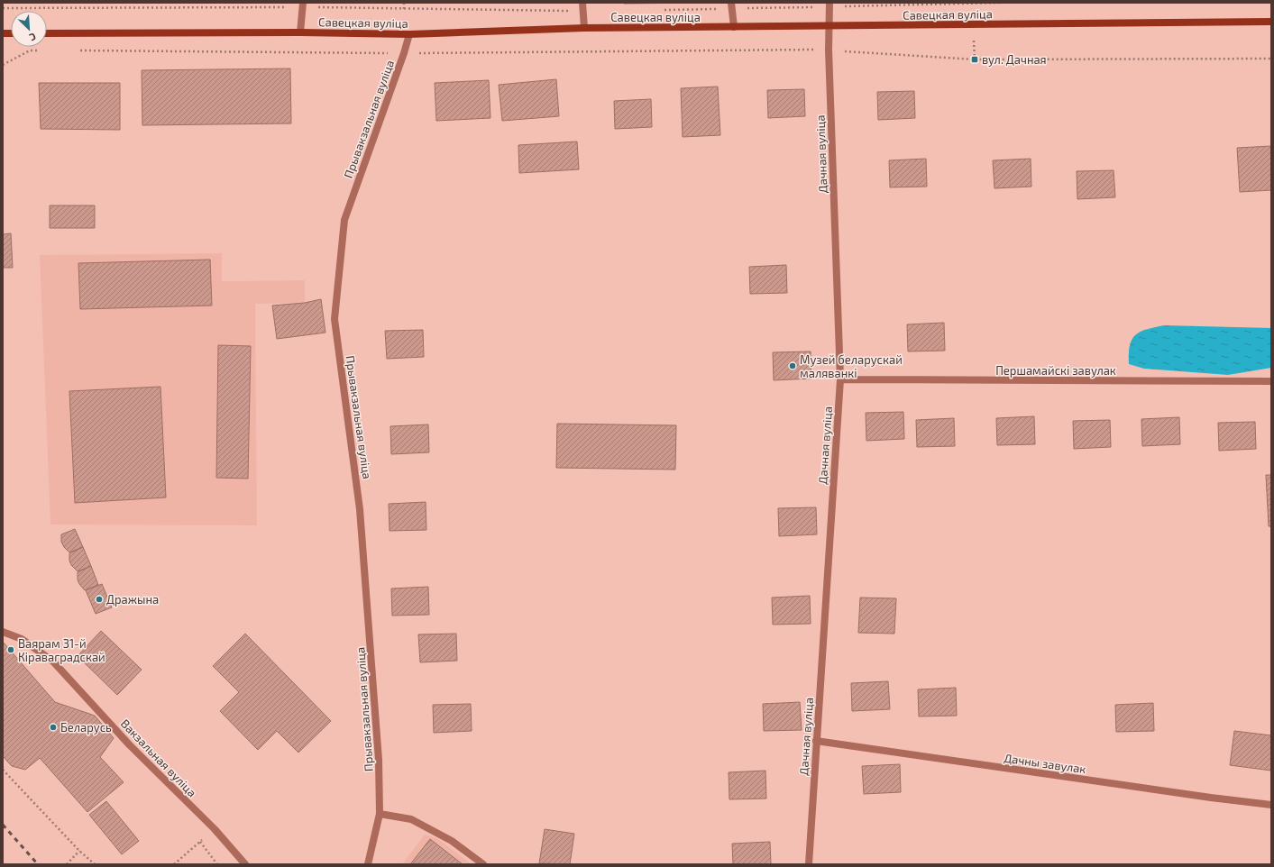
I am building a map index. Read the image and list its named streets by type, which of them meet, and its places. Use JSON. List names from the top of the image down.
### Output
{
  "streets": {
    "main road": ["Савецкая вуліца"],
    "street": [
      "Прывакзальная вуліца",
      "Дачная вуліца",
      "Першамайскі завулак",
      "Вакзальная вуліца",
      "Дачны завулак"
    ]
  },
  "crossings": [
    ["Савецкая вуліца", "Прывакзальная вуліца"],
    ["Савецкая вуліца", "Дачная вуліца"],
    ["Дачная вуліца", "Першамайскі завулак"],
    ["Дачная вуліца", "Дачны завулак"]
  ],
  "places": {
    "transit": ["вул. Дачная"],
    "other": [
      "Музей беларускай маляванкі",
      "Дражына",
      "Ваярам 31-й Кіраваградскай",
      "Беларусь"
    ]
  },
  "north": "bottom right"
}
